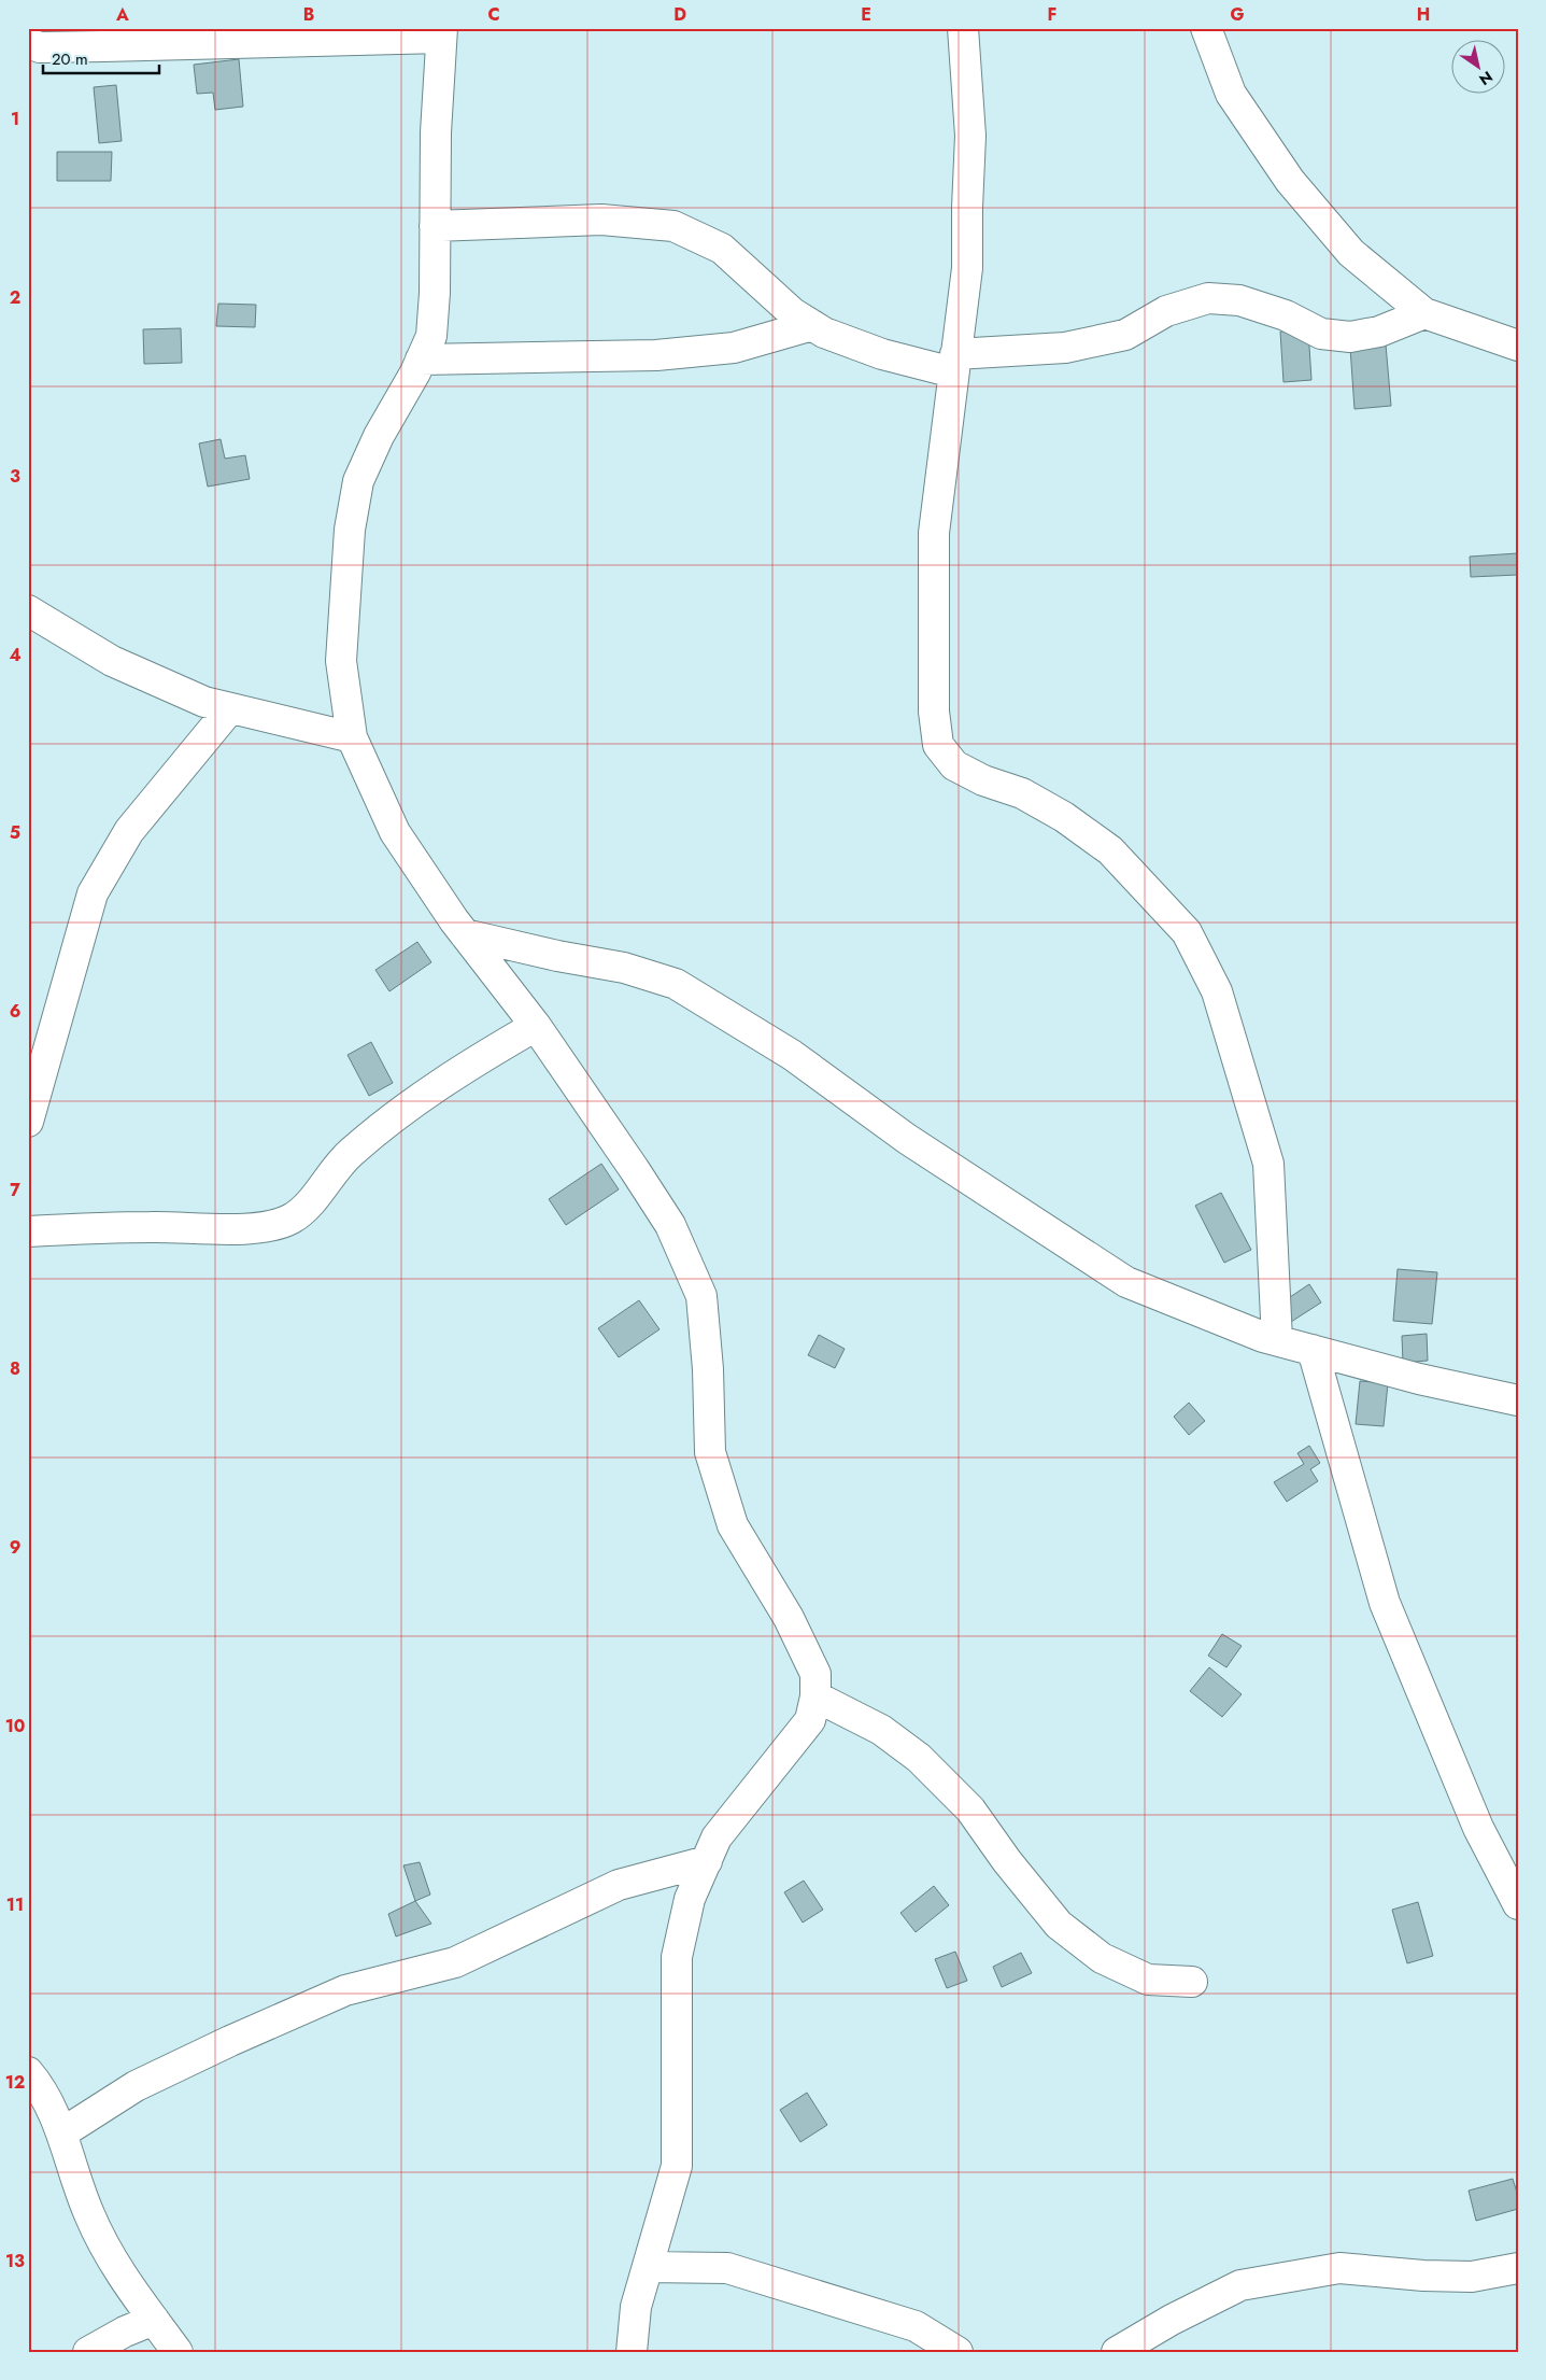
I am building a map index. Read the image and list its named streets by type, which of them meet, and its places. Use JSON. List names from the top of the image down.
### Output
{
  "scale_bar": "20 m",
  "north": "bottom right",
  "grid": {
    "columns": [
      "A",
      "B",
      "C",
      "D",
      "E",
      "F",
      "G",
      "H"
    ],
    "rows": [
      "1",
      "2",
      "3",
      "4",
      "5",
      "6",
      "7",
      "8",
      "9",
      "10",
      "11",
      "12",
      "13"
    ]
  }
}
